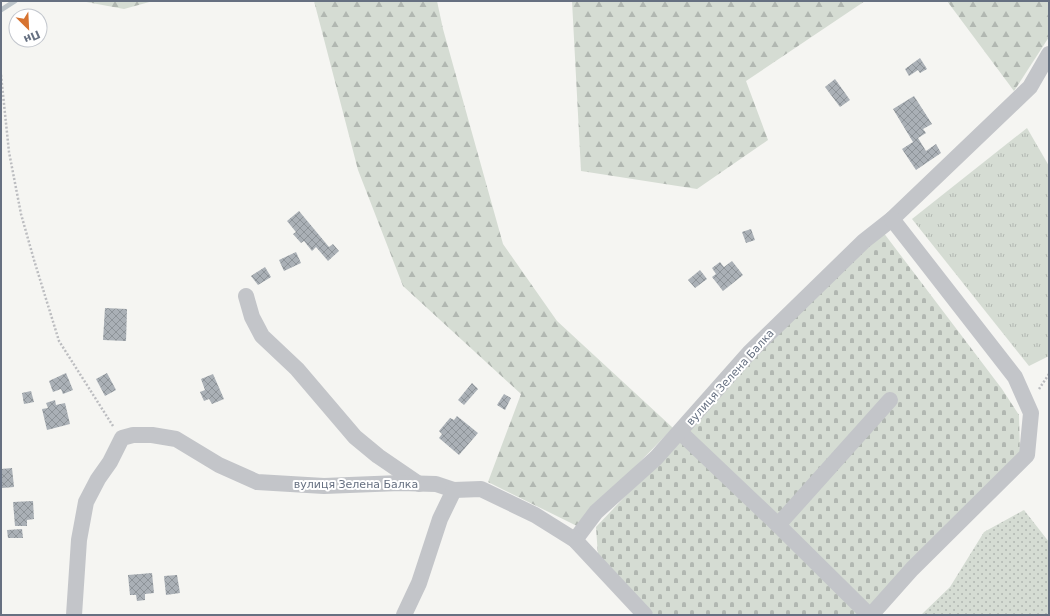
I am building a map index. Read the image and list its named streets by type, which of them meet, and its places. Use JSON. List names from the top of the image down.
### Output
{
  "streets": {
    "lane": ["вулиця Зелена Балка"]
  },
  "north": "bottom right"
}
